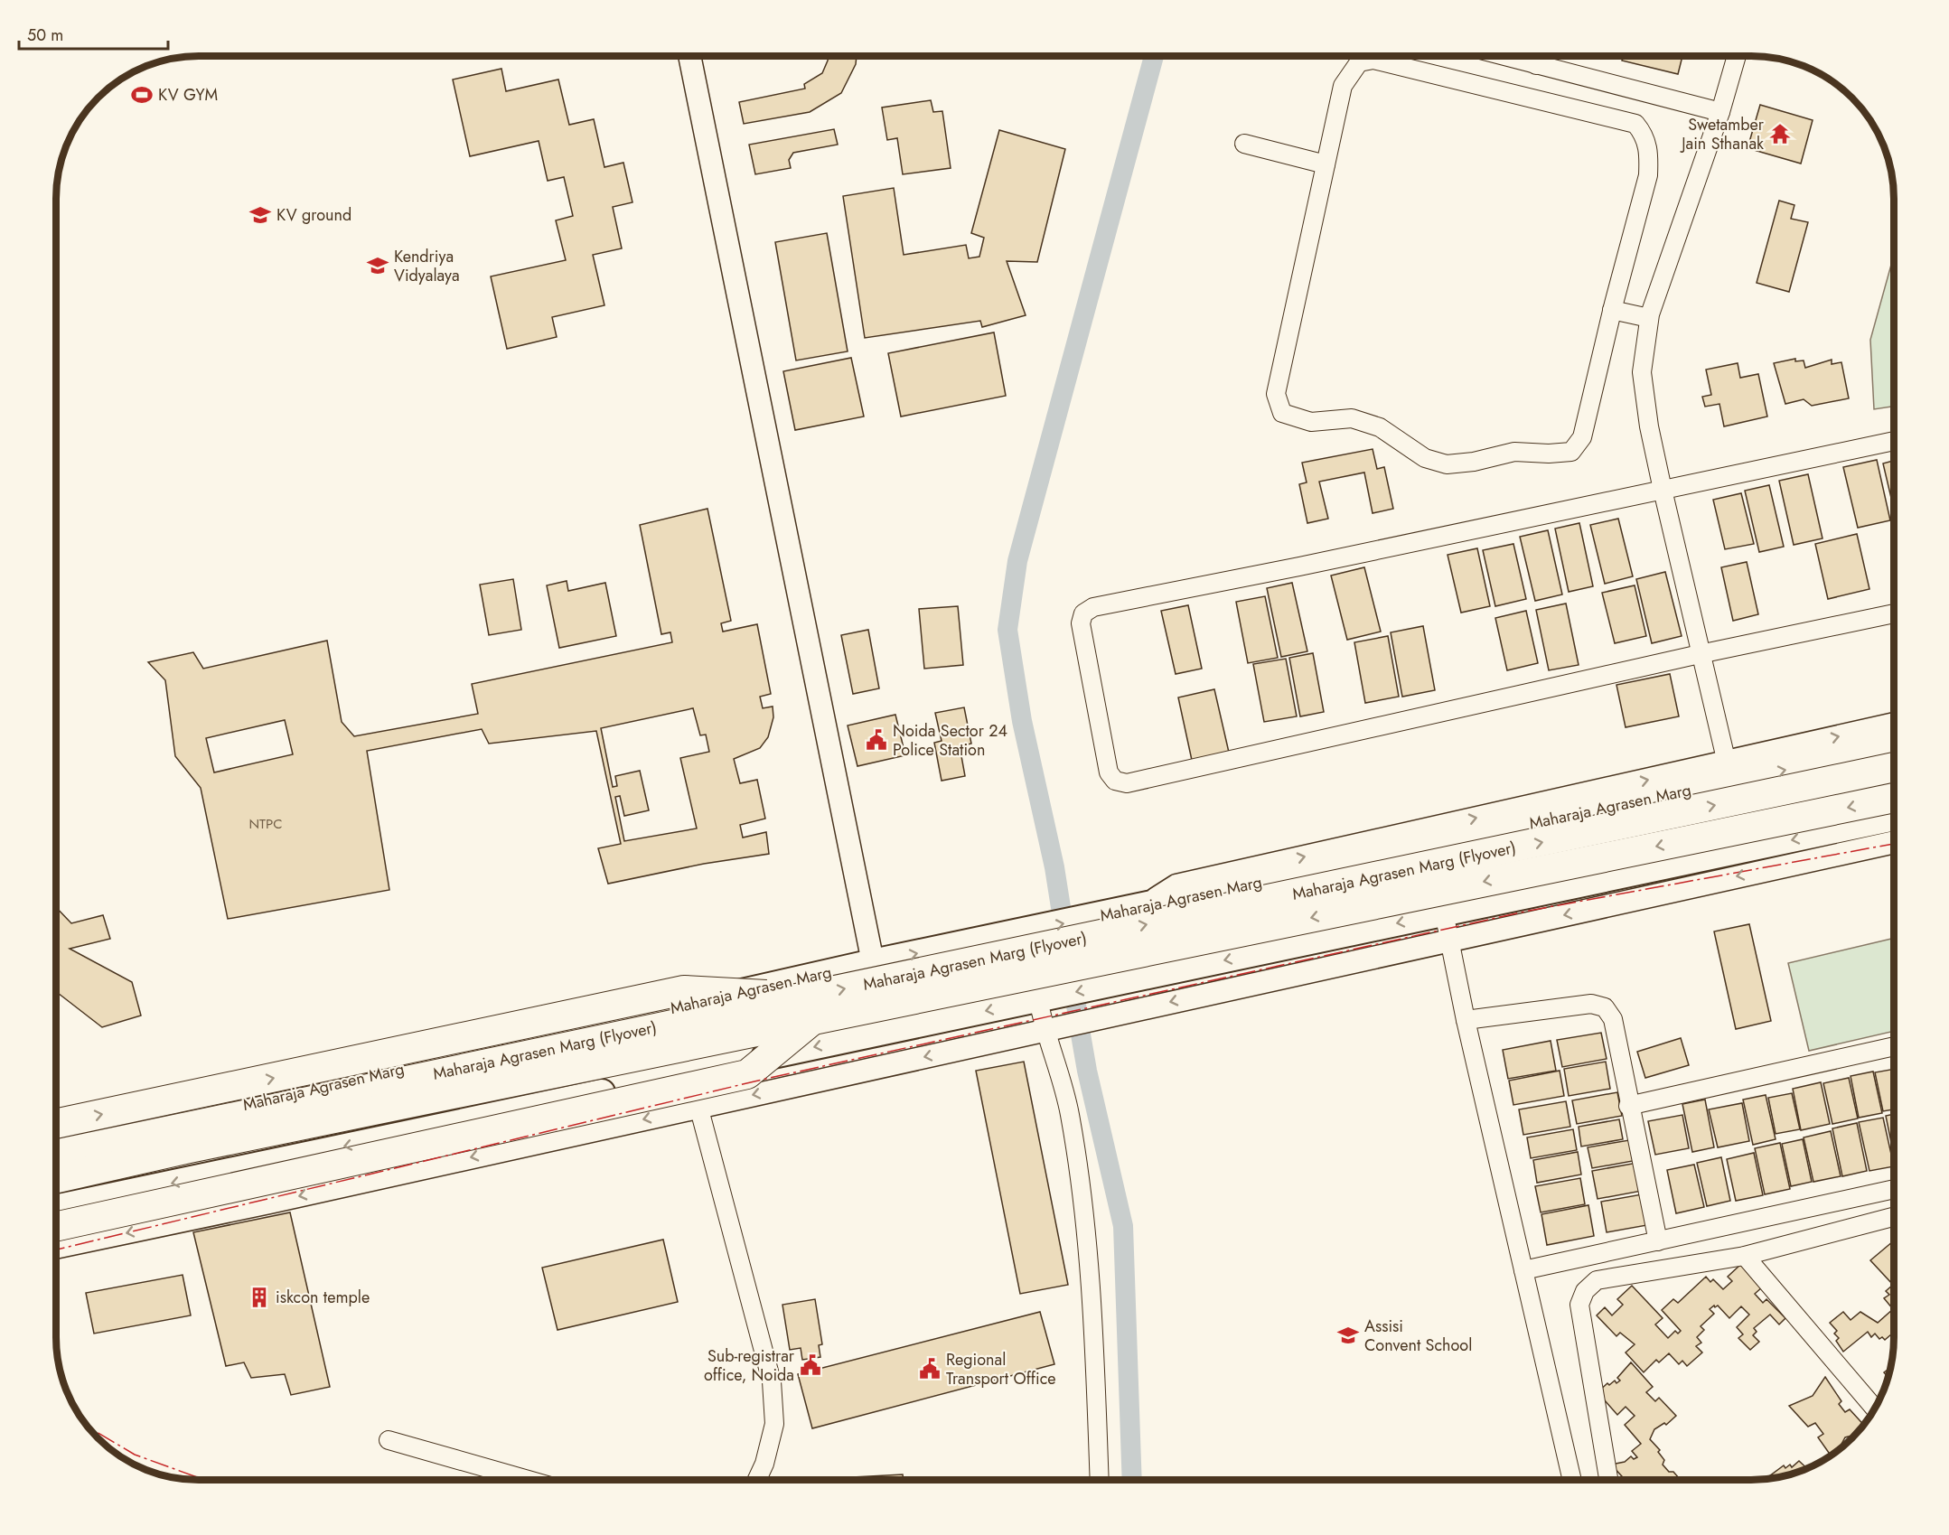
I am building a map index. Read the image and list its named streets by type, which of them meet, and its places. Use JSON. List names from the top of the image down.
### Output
{
  "streets": {
    "main road": ["Maharaja Agrasen Marg", "Maharaja Agrasen Marg (Flyover)"]
  },
  "places": {
    "sports": ["KV GYM"],
    "temple": ["Swetamber Jain Sthanak"],
    "school or university": ["KV ground", "Kendriya Vidyalaya", "Assisi Convent School"],
    "public building": ["Noida Sector 24 Police Station", "Sub-registrar office, Noida", "Regional Transport Office"],
    "building": ["iskcon temple"]
  },
  "house_numbers": ["NTPC"],
  "scale_bar": "50 m"
}
